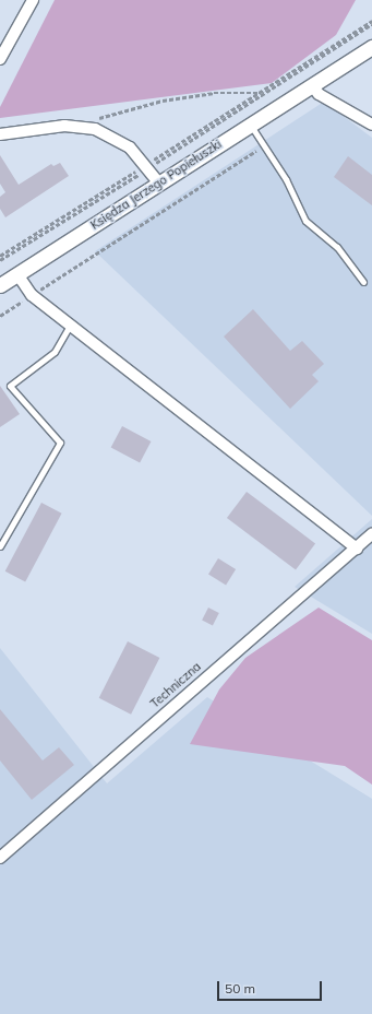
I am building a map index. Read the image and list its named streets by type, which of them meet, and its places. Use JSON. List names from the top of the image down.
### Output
{
  "streets": {
    "street": ["Księdza Jerzego Popiełuszki", "Techniczna"]
  },
  "scale_bar": "50 m"
}
